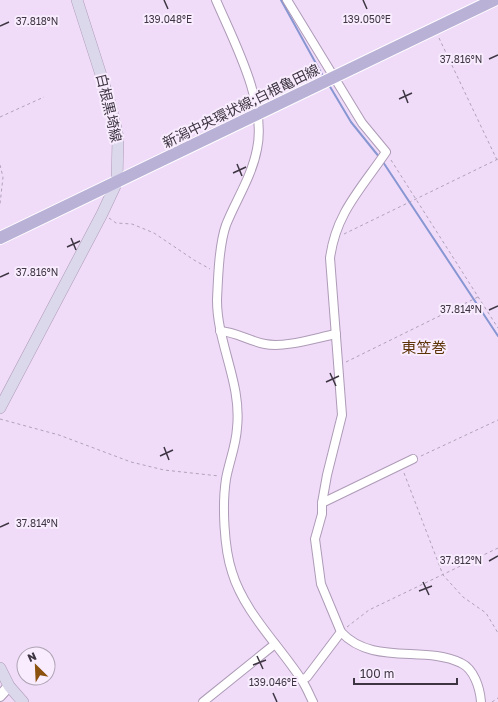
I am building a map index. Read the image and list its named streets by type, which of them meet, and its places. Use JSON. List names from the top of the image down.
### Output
{
  "streets": {
    "main road": ["新潟中央環状線;白根亀田線", "白根黒埼線"]
  },
  "crossings": [
    ["新潟中央環状線;白根亀田線", "白根黒埼線"]
  ],
  "districts": ["東笠巻"],
  "scale_bar": "100 m",
  "north": "top left",
  "coordinates": [
    "139.048°E",
    "139.050°E",
    "37.818°N",
    "37.816°N",
    "37.814°N",
    "37.812°N",
    "139.046°E"
  ]
}
